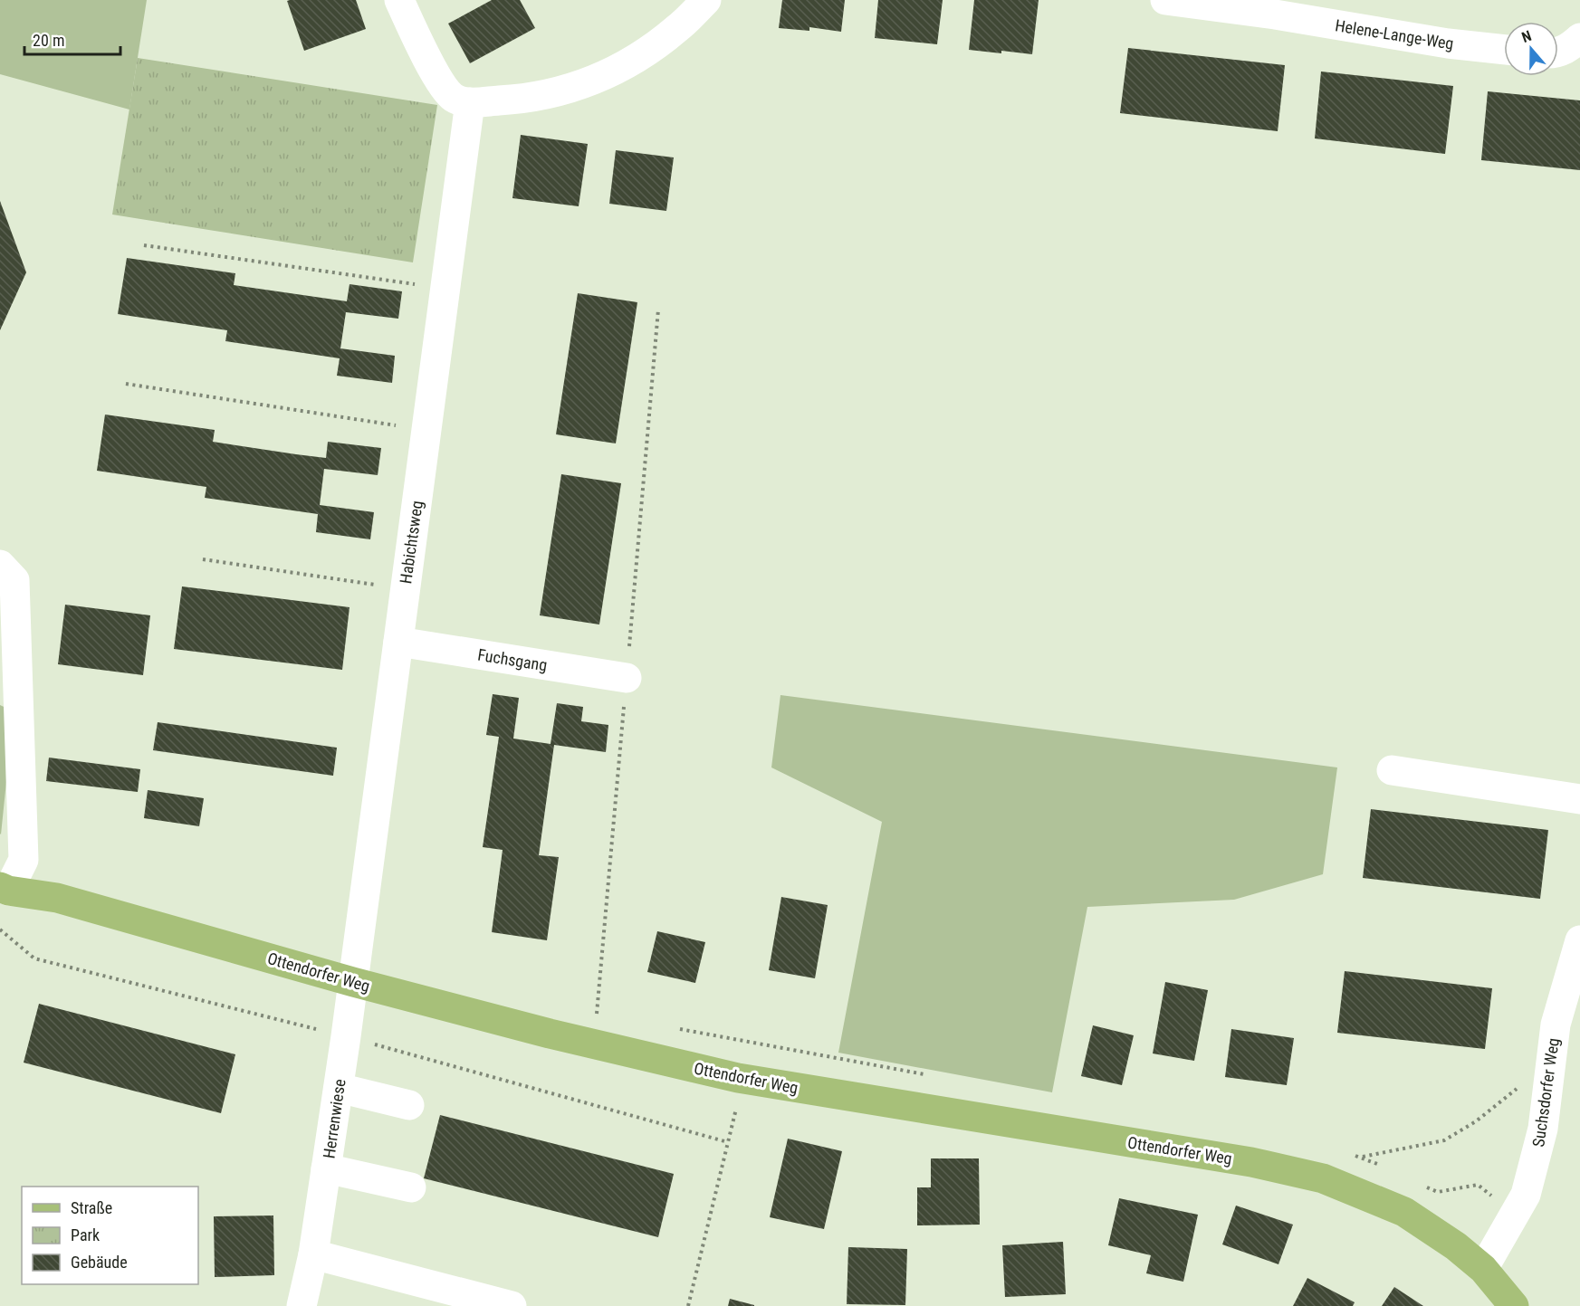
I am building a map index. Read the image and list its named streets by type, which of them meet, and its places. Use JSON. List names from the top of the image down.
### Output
{
  "streets": {
    "main road": ["Ottendorfer Weg"],
    "street": [
      "Helene-Lange-Weg",
      "Habichtsweg",
      "Fuchsgang",
      "Suchsdorfer Weg",
      "Herrenwiese"
    ]
  },
  "crossings": [
    ["Habichtsweg", "Fuchsgang"],
    ["Habichtsweg", "Ottendorfer Weg"],
    ["Habichtsweg", "Herrenwiese"],
    ["Ottendorfer Weg", "Suchsdorfer Weg"],
    ["Ottendorfer Weg", "Herrenwiese"]
  ],
  "legend": ["Straße", "Park", "Gebäude"],
  "scale_bar": "20 m",
  "north": "top"
}
